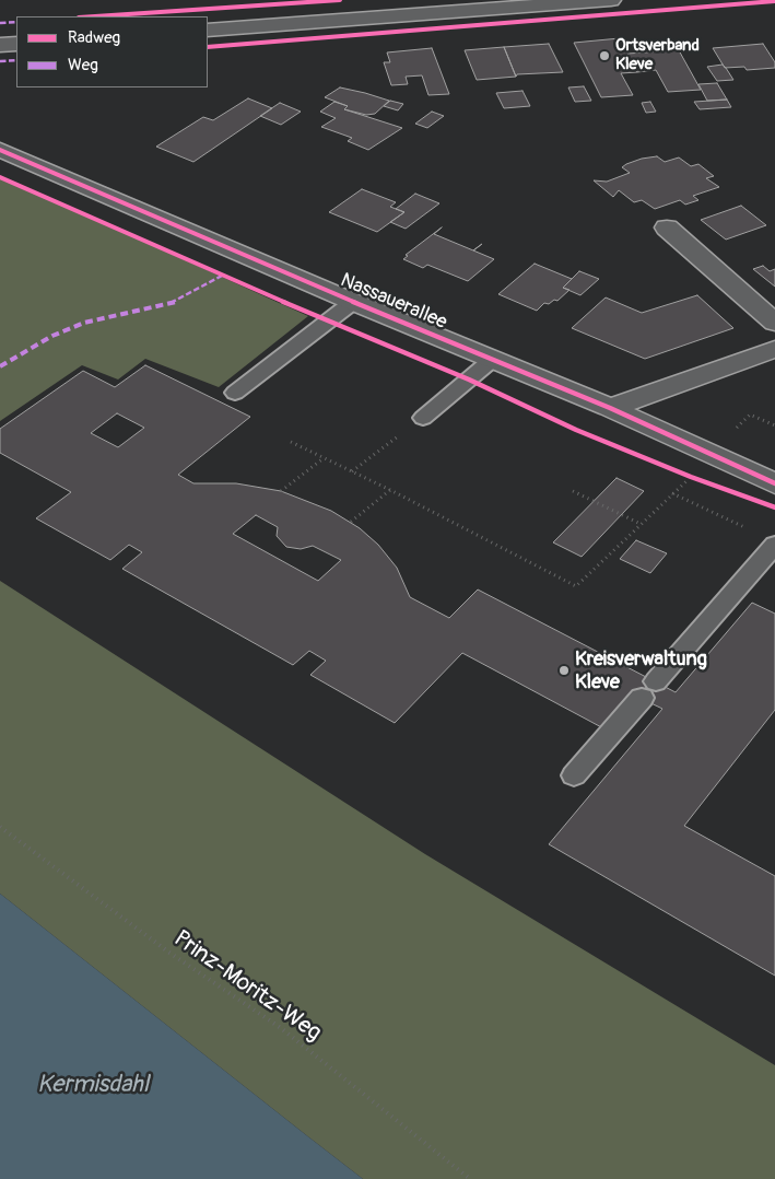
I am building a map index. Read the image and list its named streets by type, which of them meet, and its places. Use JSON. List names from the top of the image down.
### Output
{
  "streets": {
    "street": ["Nassauerallee"],
    "path": ["Prinz-Moritz-Weg"]
  },
  "water": ["Kermisdahl"],
  "places": ["Ortsverband Kleve", "Kreisverwaltung Kleve"],
  "legend": ["Radweg", "Weg"]
}
